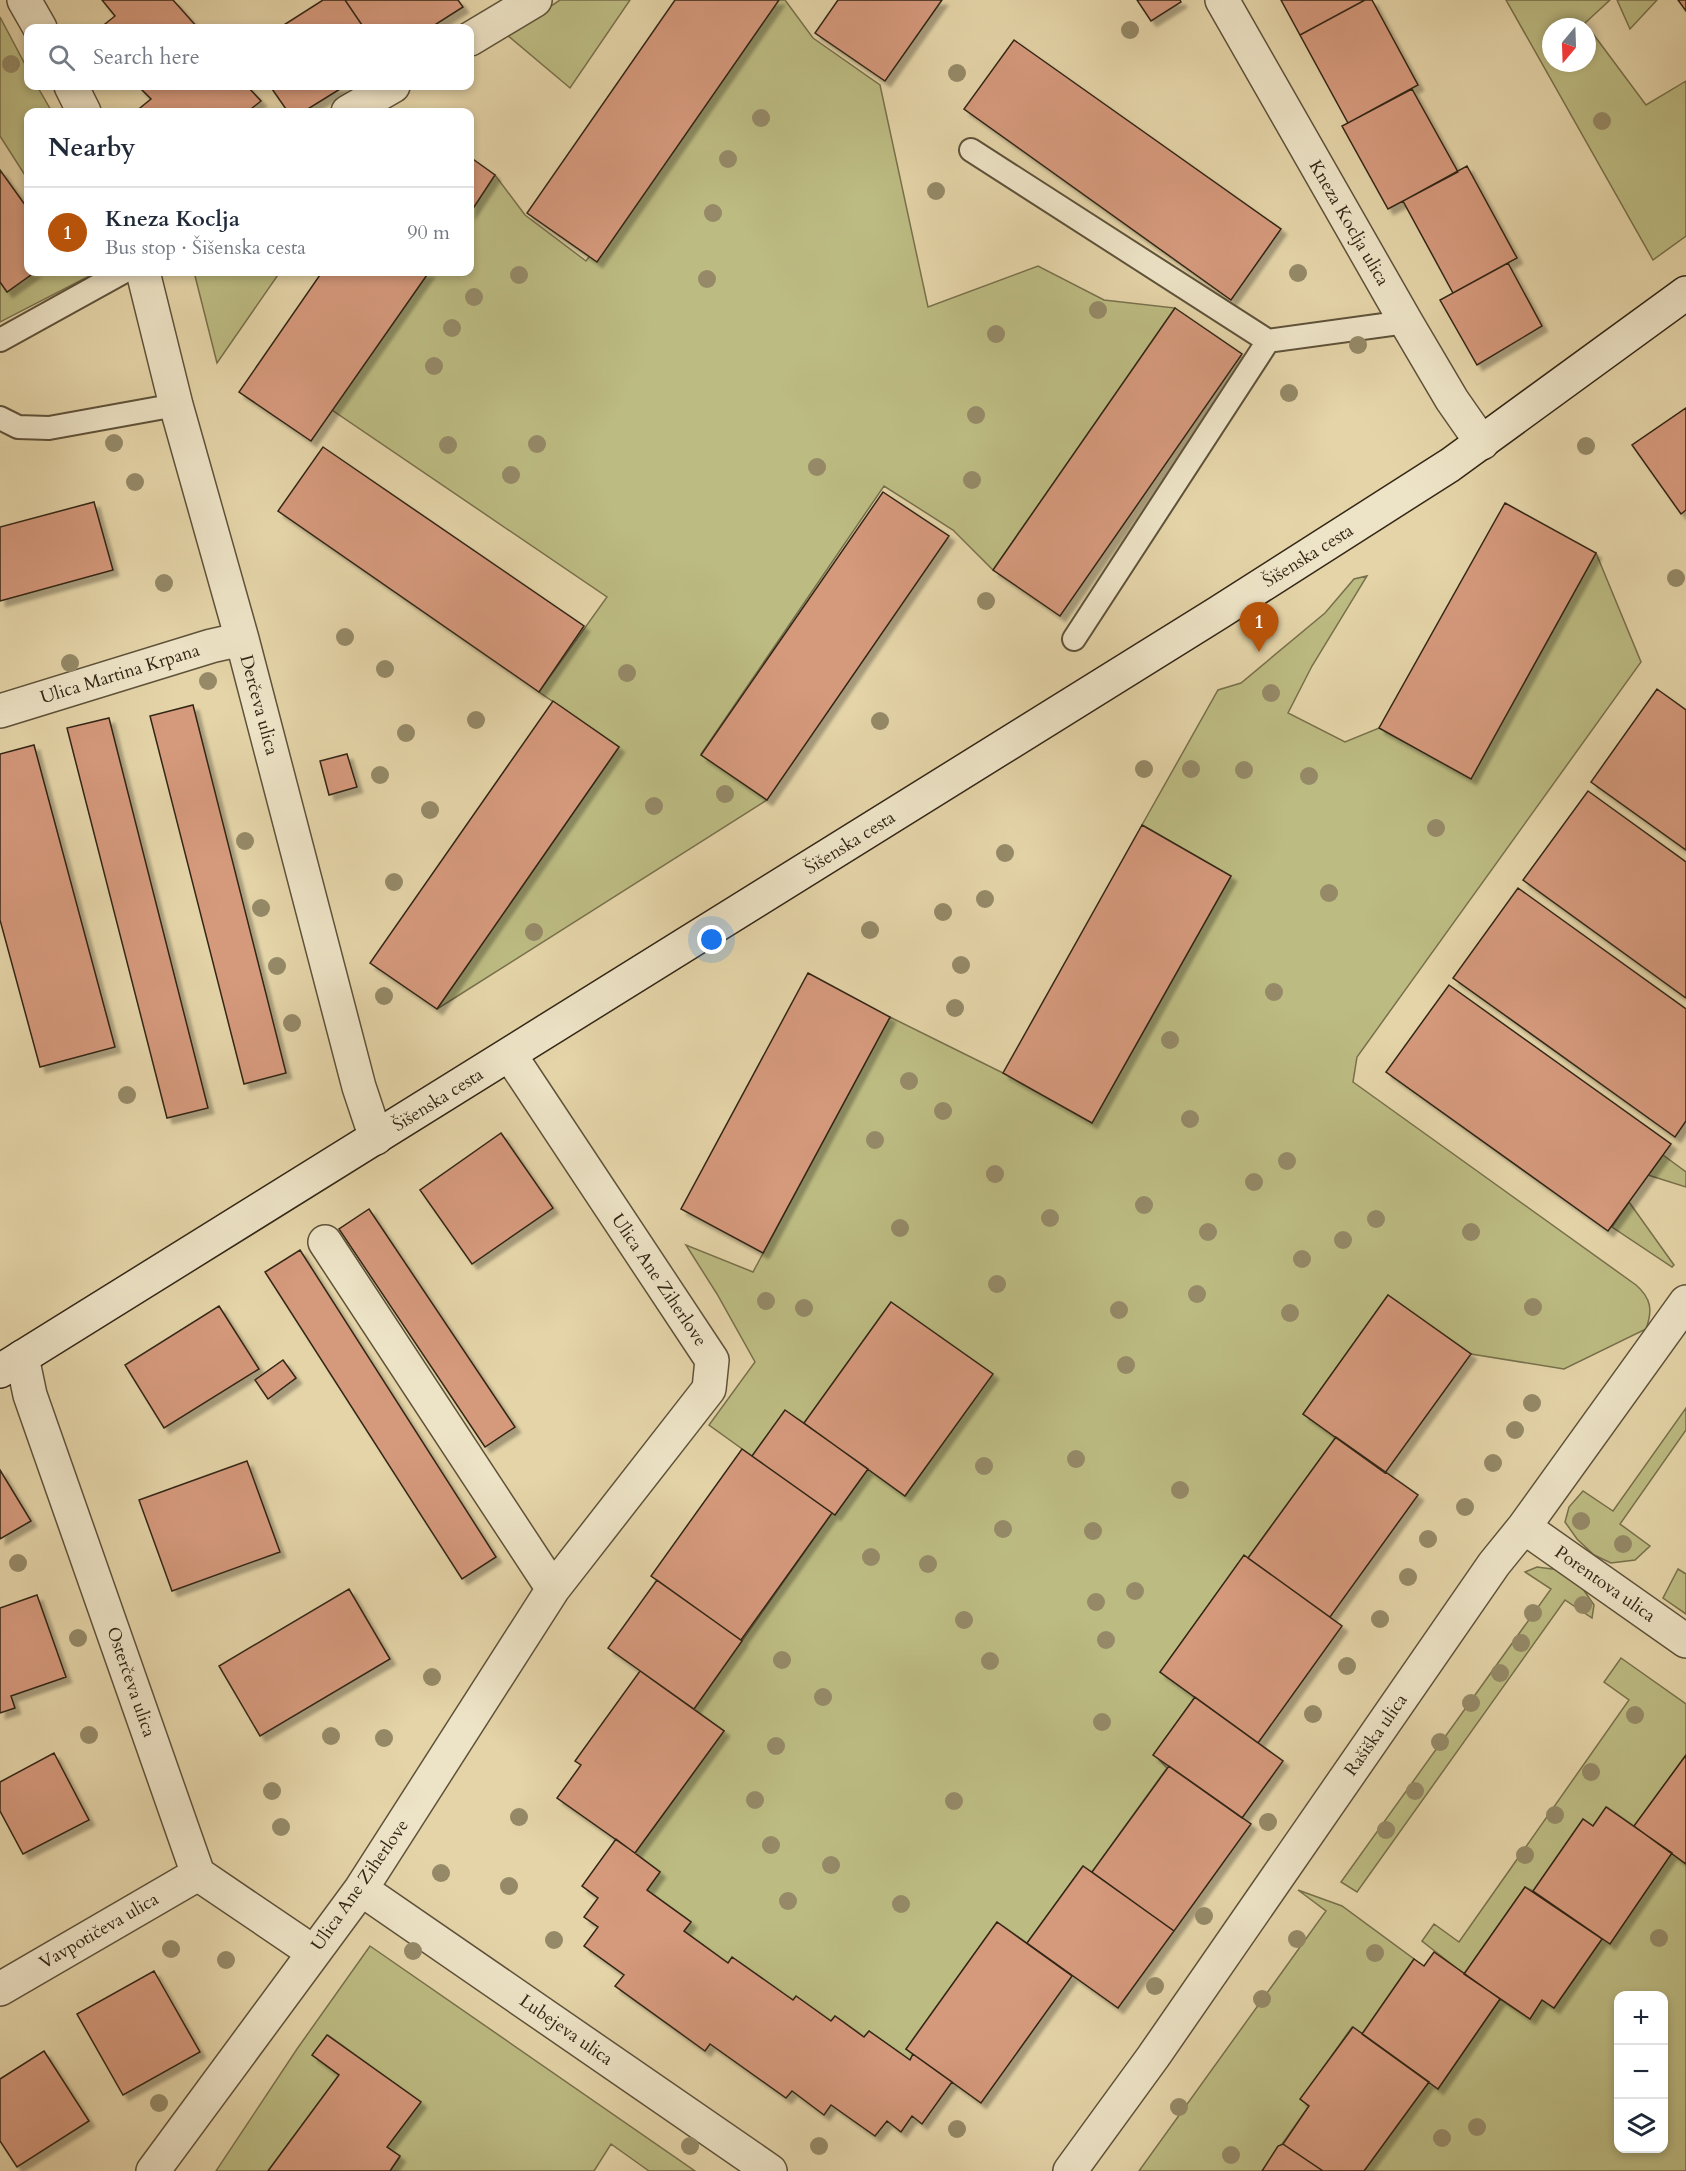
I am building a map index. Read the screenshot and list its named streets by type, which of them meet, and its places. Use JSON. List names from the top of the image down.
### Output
{
  "streets": {
    "street": [
      "Kneza Koclja ulica",
      "Šišenska cesta",
      "Ulica Martina Krpana",
      "Derčeva ulica",
      "Ulica Ane Ziherlove",
      "Porentova ulica",
      "Osterčeva ulica",
      "Rašiška ulica",
      "Vavpotičeva ulica",
      "Lubejeva ulica"
    ]
  },
  "crossings": [
    ["Kneza Koclja ulica", "Šišenska cesta"],
    ["Šišenska cesta", "Derčeva ulica"],
    ["Šišenska cesta", "Ulica Ane Ziherlove"],
    ["Šišenska cesta", "Osterčeva ulica"],
    ["Ulica Martina Krpana", "Derčeva ulica"],
    ["Ulica Ane Ziherlove", "Lubejeva ulica"],
    ["Porentova ulica", "Rašiška ulica"],
    ["Osterčeva ulica", "Vavpotičeva ulica"]
  ],
  "north": "bottom",
  "page": {
    "search": "Search here",
    "heading": "Nearby",
    "list": [
      {
        "mark": "1",
        "name": "Kneza Koclja",
        "note": "Bus stop · Šišenska cesta",
        "value": "90 m"
      }
    ],
    "pins": "1",
    "map_buttons": ["+", "−"]
  }
}
